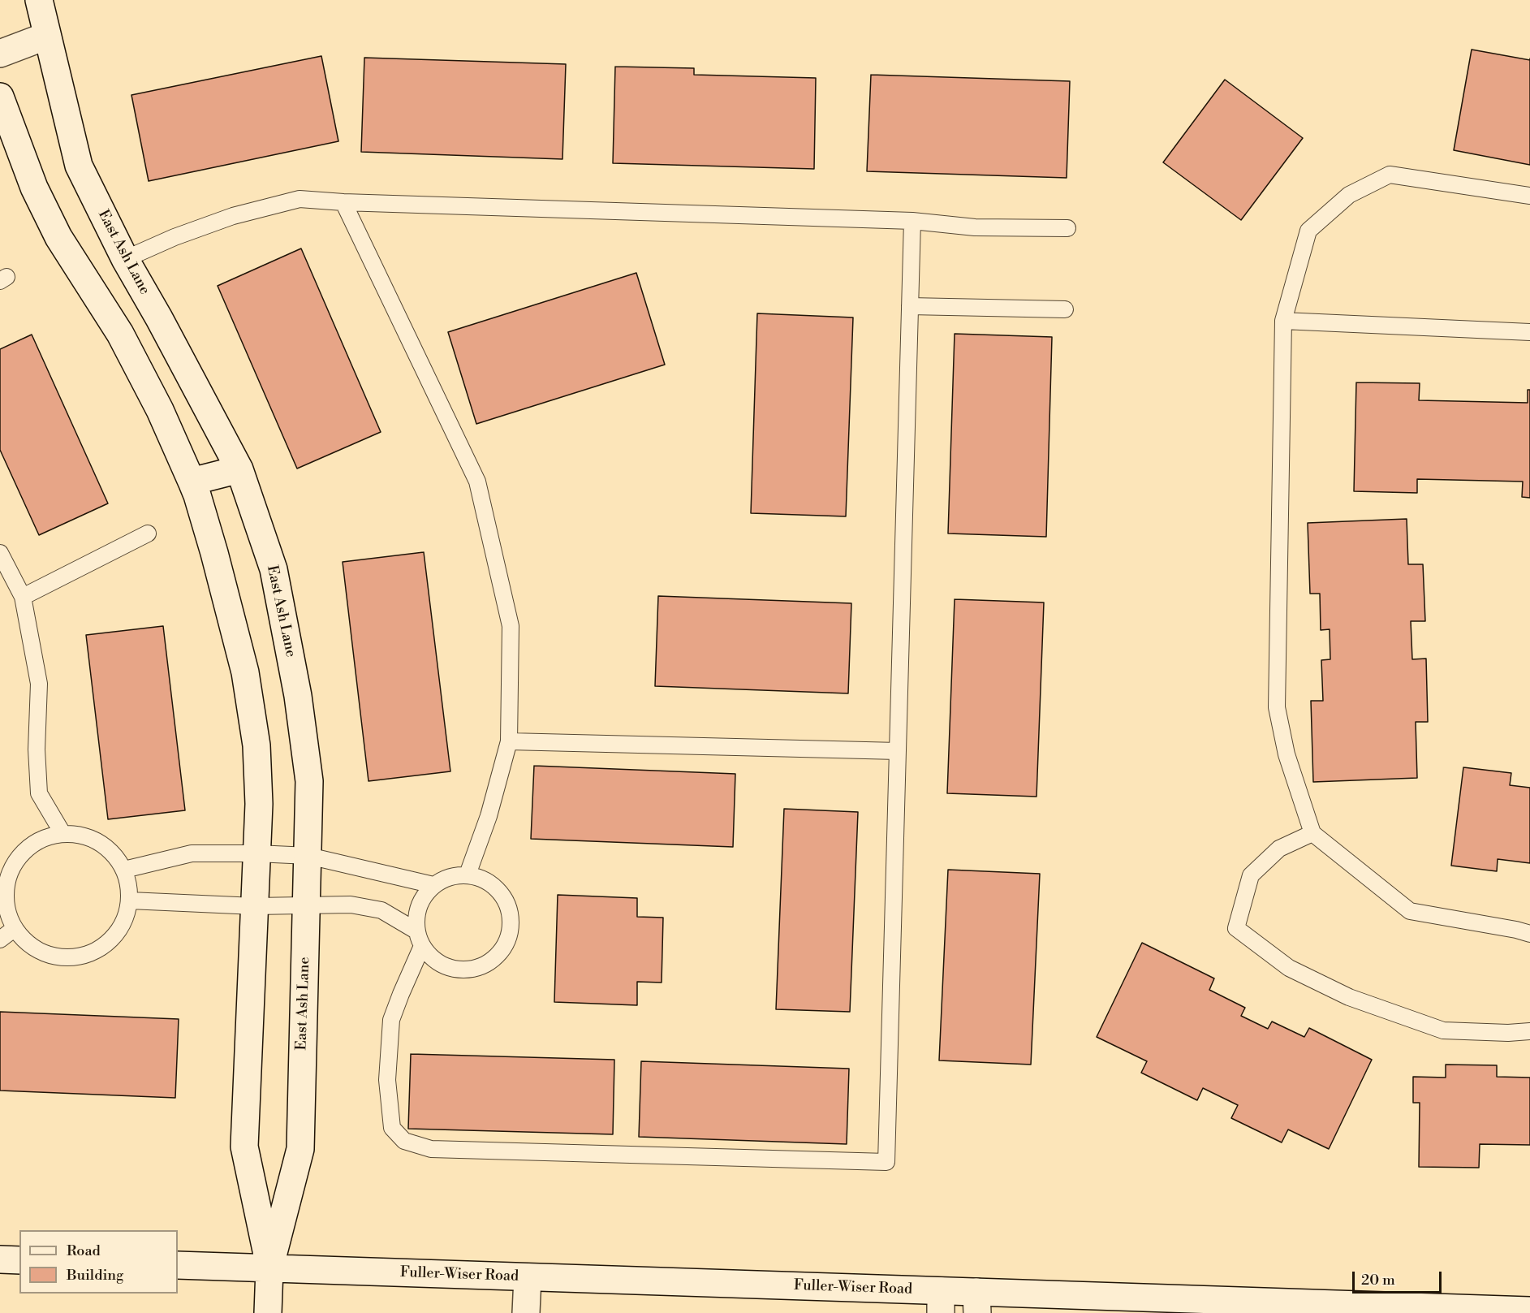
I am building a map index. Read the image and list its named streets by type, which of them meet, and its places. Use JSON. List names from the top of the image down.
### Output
{
  "streets": {
    "street": ["East Ash Lane", "Fuller-Wiser Road"]
  },
  "crossings": [
    ["East Ash Lane", "Fuller-Wiser Road"]
  ],
  "legend": ["Road", "Building"],
  "scale_bar": "20 m"
}
